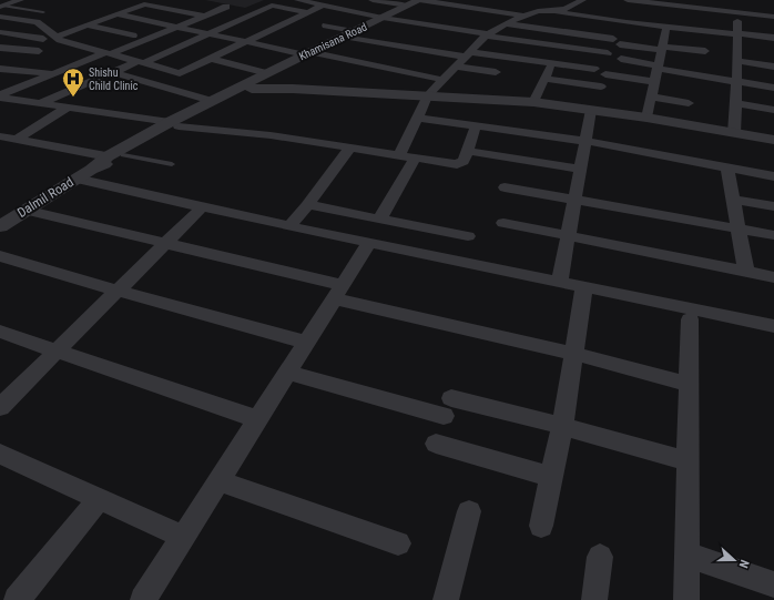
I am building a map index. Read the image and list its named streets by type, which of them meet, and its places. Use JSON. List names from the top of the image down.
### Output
{
  "streets": {
    "street": ["Khamisana Road", "Dalmil Road"]
  },
  "places": {
    "hospital": ["Shishu Child Clinic"]
  },
  "north": "right"
}
